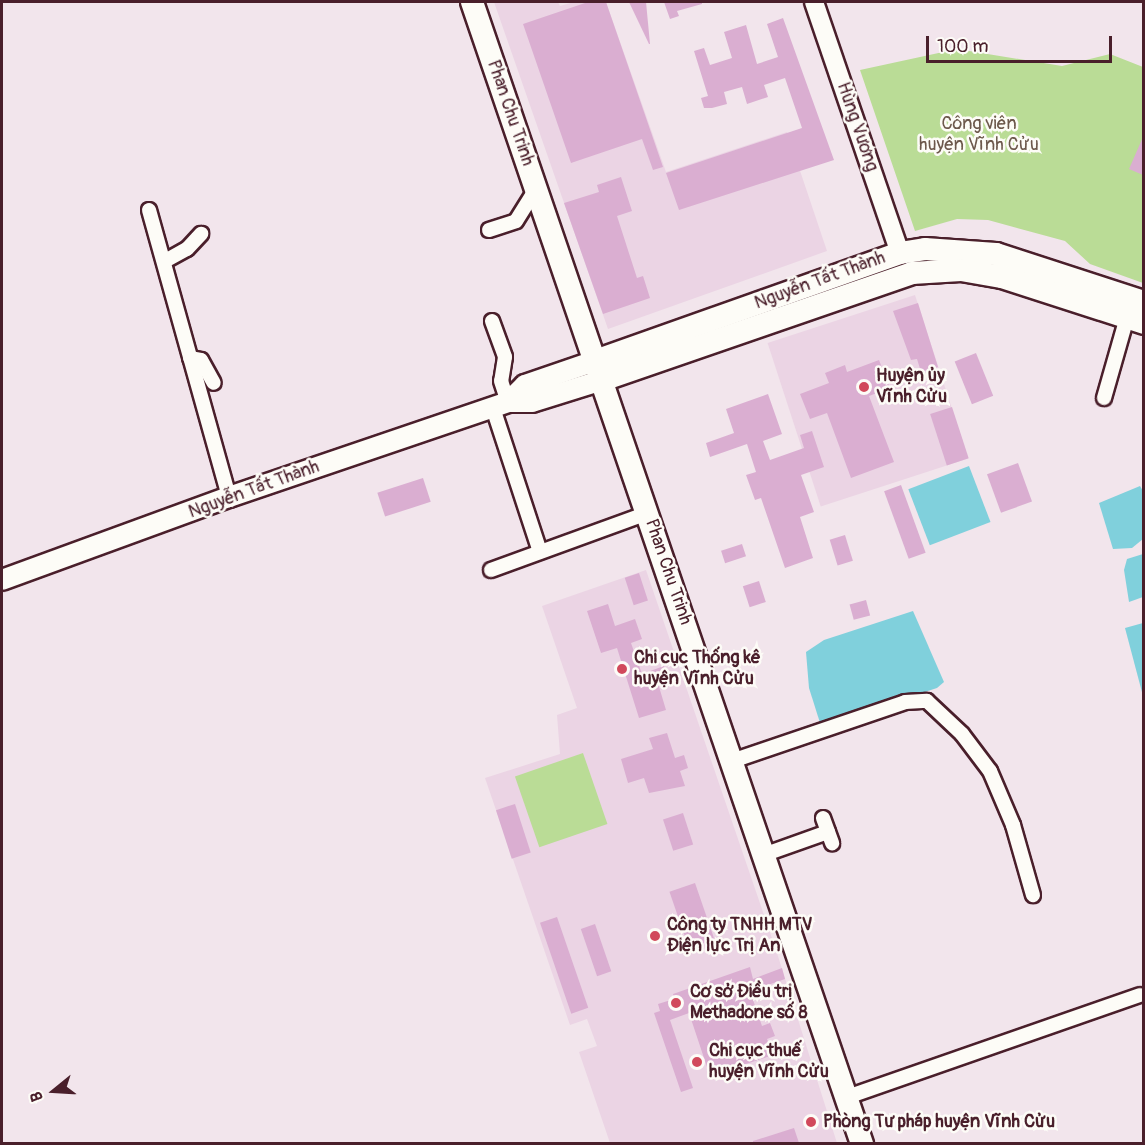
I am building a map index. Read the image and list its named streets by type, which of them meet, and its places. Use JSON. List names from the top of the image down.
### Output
{
  "streets": {
    "main road": ["Phan Chu Trinh", "Nguyễn Tất Thành"],
    "street": ["Hùng Vương"]
  },
  "crossings": [
    ["Phan Chu Trinh", "Nguyễn Tất Thành"],
    ["Hùng Vương", "Nguyễn Tất Thành"]
  ],
  "parks": ["Công viên huyện Vĩnh Cửu"],
  "places": [
    "Huyện ủy Vĩnh Cửu",
    "Chi cục Thống kê huyện Vĩnh Cửu",
    "Công ty TNHH MTV Điện lực Trị An",
    "Cơ sở Điều trị Methadone số 8",
    "Chi cục thuế huyện Vĩnh Cửu",
    "Phòng Tư pháp huyện Vĩnh Cửu"
  ],
  "scale_bar": "100 m",
  "north": "left"
}
